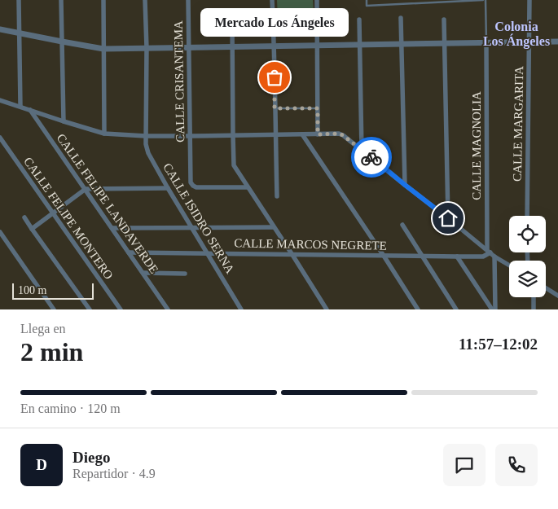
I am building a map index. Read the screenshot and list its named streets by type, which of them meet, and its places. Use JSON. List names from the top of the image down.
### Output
{
  "streets": {
    "street": [
      "CALLE CRISANTEMA",
      "CALLE MARGARITA",
      "CALLE MAGNOLIA",
      "CALLE FELIPE LANDAVERDE",
      "CALLE FELIPE MONTERO",
      "CALLE ISIDRO SERNA",
      "CALLE MARCOS NEGRETE"
    ]
  },
  "crossings": [
    ["CALLE MAGNOLIA", "CALLE MARCOS NEGRETE"],
    ["CALLE FELIPE LANDAVERDE", "CALLE MARCOS NEGRETE"],
    ["CALLE ISIDRO SERNA", "CALLE MARCOS NEGRETE"]
  ],
  "districts": ["Colonia Los Ángeles"],
  "places": ["Mercado Los Ángeles"],
  "scale_bar": "100 m",
  "page": {
    "bubble": "Mercado Los Ángeles",
    "scale": "100 m",
    "heading": ["2 min", "Llega en", "11:57–12:02"],
    "panel": ["Diego", "Repartidor · 4.9"],
    "bar": "En camino · 120 m",
    "round": "D"
  }
}
